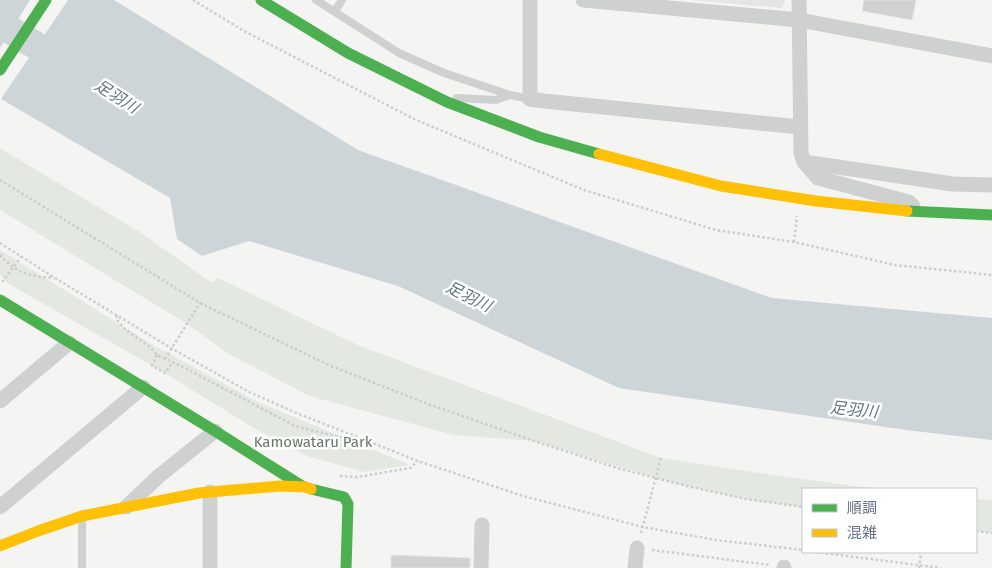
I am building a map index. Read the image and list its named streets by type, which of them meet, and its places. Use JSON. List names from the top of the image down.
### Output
{
  "water": ["足羽川"],
  "parks": ["Kamowataru Park"],
  "legend": ["順調", "混雑"]
}
